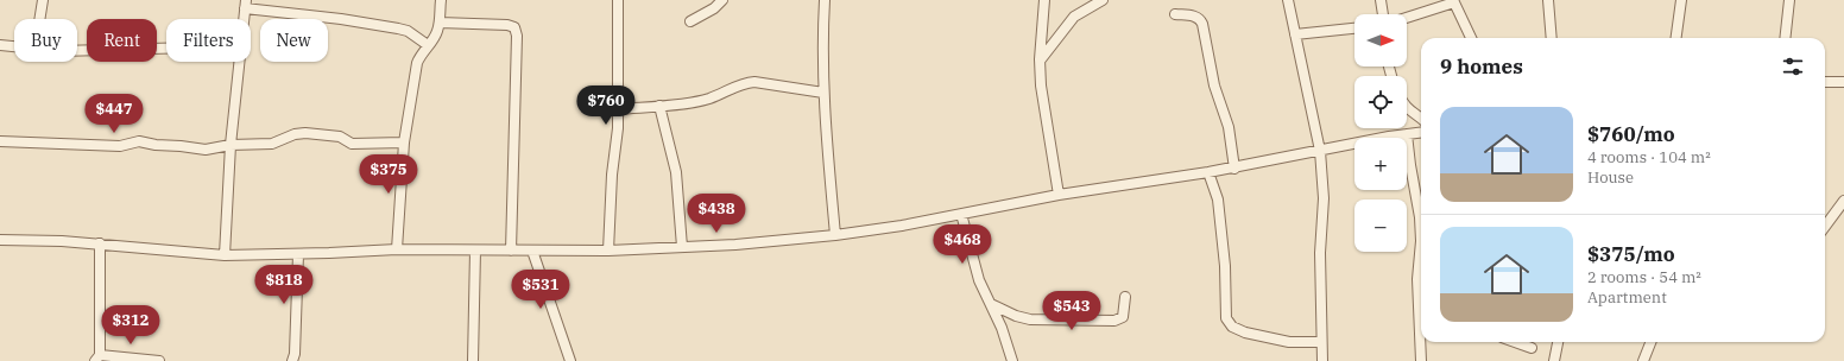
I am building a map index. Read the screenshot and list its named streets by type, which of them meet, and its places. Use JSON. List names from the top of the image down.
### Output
{
  "north": "right",
  "page": {
    "map_buttons": ["+", "−"],
    "chip": [
      "Buy",
      "Rent",
      "Filters",
      "New"
    ],
    "heading": "9 homes",
    "price": [
      "$760",
      "$447",
      "$375",
      "$438",
      "$468",
      "$818",
      "$531",
      "$543",
      "$312"
    ],
    "list": [
      {
        "name": "$760/mo",
        "note": "4 rooms · 104 m² · House"
      },
      {
        "name": "$375/mo",
        "note": "2 rooms · 54 m² · Apartment"
      }
    ]
  }
}
